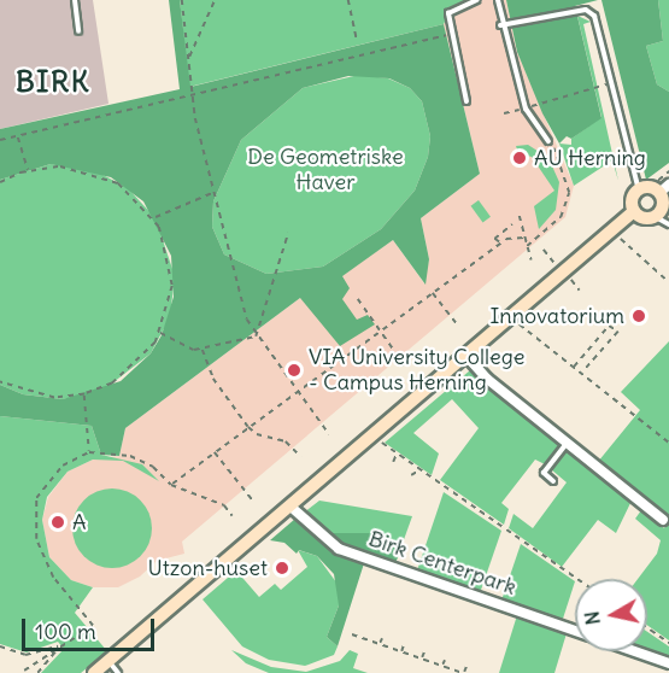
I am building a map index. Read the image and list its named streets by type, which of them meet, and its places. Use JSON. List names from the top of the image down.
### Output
{
  "streets": {
    "street": ["Birk Centerpark"]
  },
  "districts": ["BIRK"],
  "parks": ["De Geometriske Haver"],
  "places": [
    "AU Herning",
    "Innovatorium",
    "VIA University College - Campus Herning",
    "A",
    "Utzon-huset"
  ],
  "scale_bar": "100 m",
  "north": "left"
}
